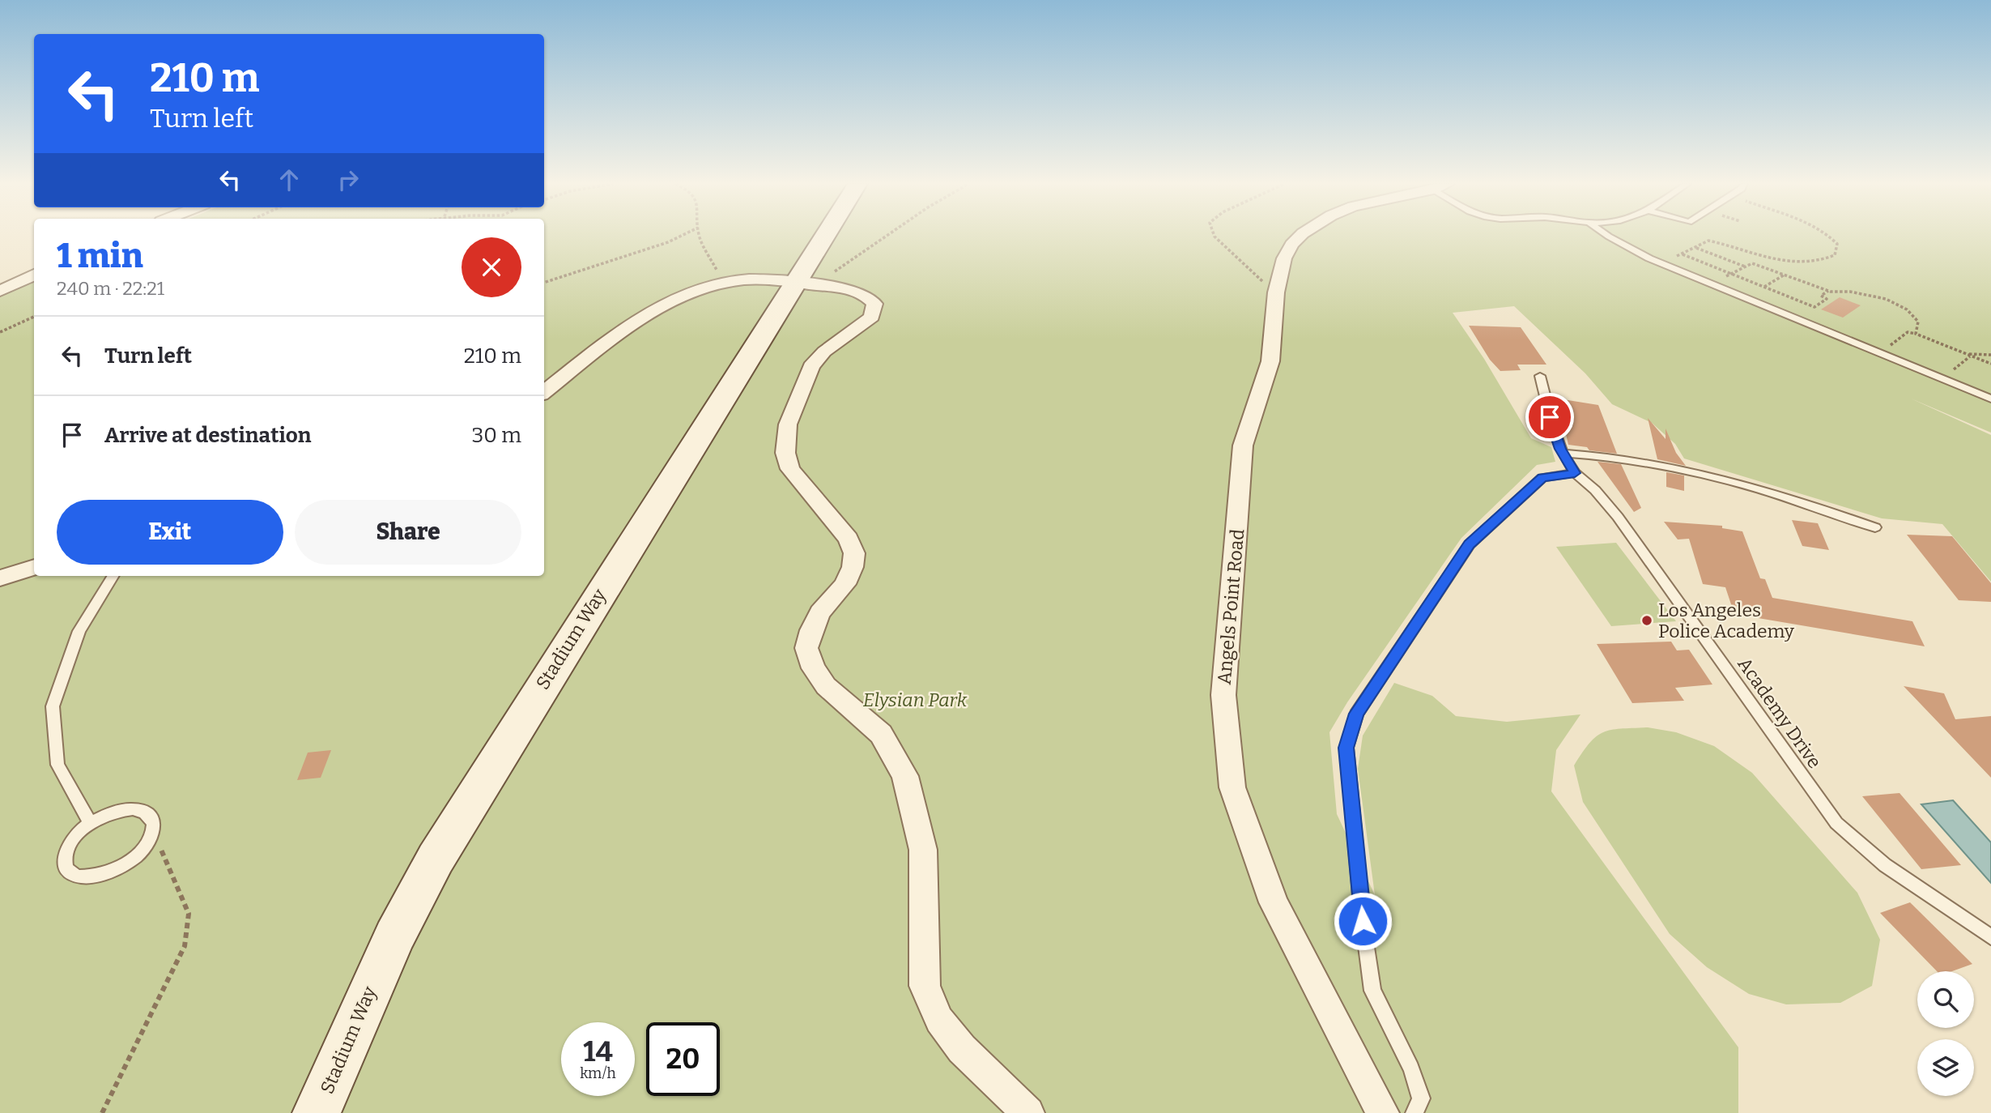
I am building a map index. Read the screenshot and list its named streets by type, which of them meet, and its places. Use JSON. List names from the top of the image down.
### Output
{
  "streets": {
    "main road": ["Stadium Way"],
    "street": ["Angels Point Road"],
    "lane": ["Academy Drive"]
  },
  "parks": ["Elysian Park"],
  "places": ["Los Angeles Police Academy"],
  "page": {
    "turn": ["210 m", "Turn left"],
    "heading": ["1 min", "240 m · 22:21"],
    "list": [
      {
        "name": "Turn left",
        "value": "210 m"
      },
      {
        "name": "Arrive at destination",
        "value": "30 m"
      }
    ],
    "buttons": ["Exit", "Share"],
    "speed": "14 km/h",
    "limit": "20"
  }
}
